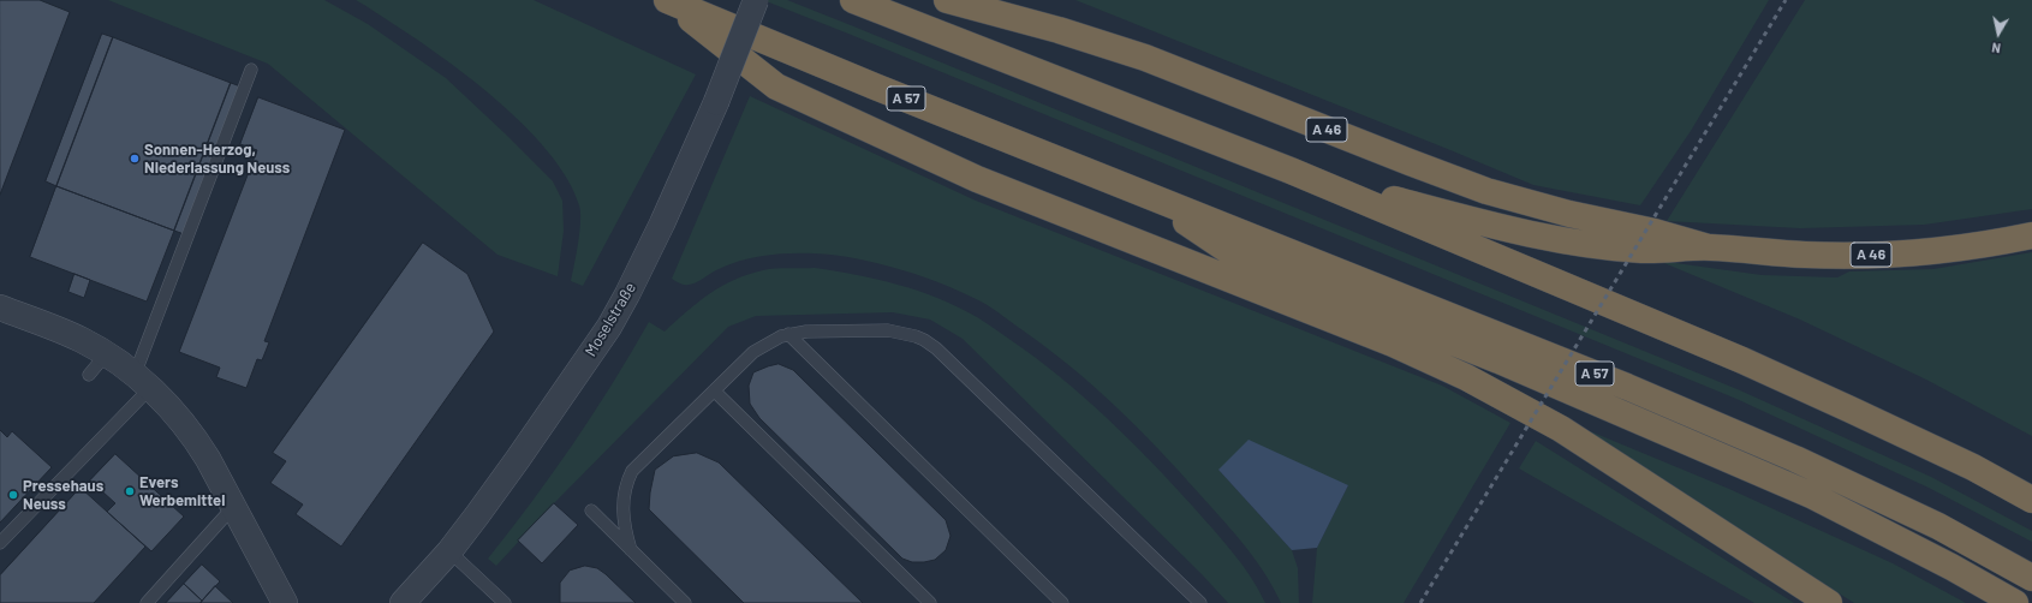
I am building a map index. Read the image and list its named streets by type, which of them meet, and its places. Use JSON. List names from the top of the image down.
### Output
{
  "streets": {
    "highway": ["A 57", "A 46"],
    "street": ["Moselstraße"]
  },
  "places": ["Sonnen-Herzog, Niederlassung Neuss", "Evers Werbemittel", "Pressehaus Neuss"],
  "north": "bottom"
}
